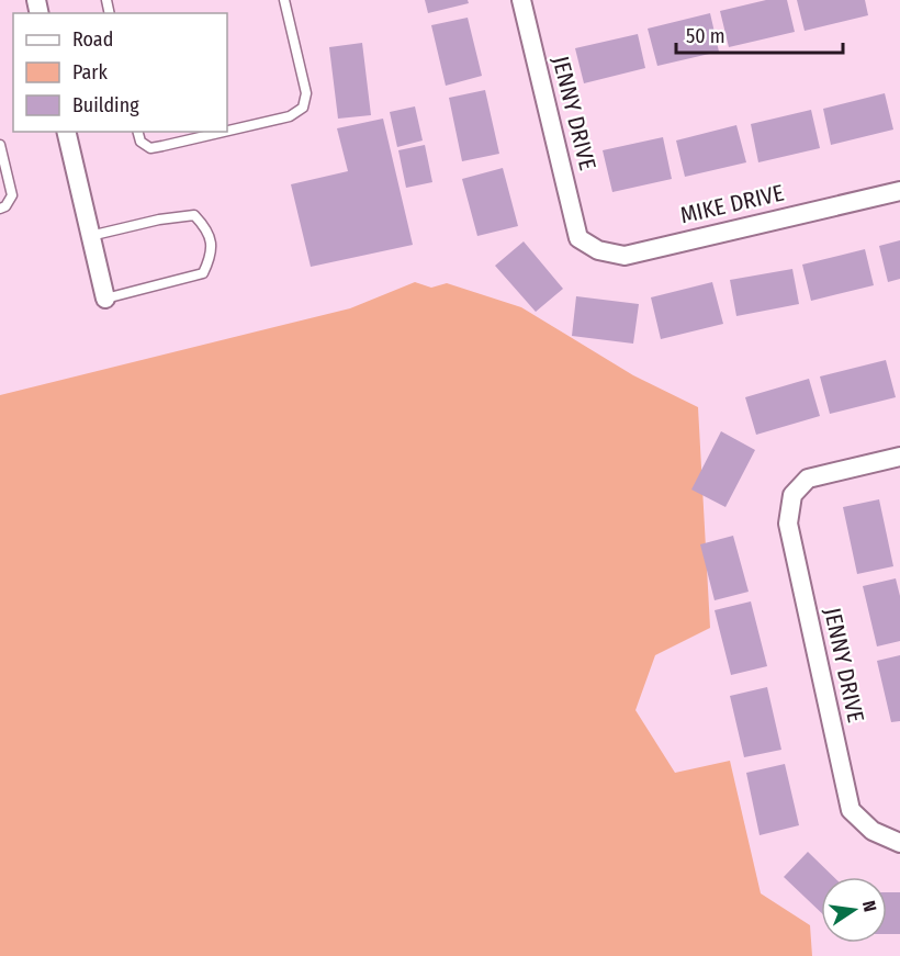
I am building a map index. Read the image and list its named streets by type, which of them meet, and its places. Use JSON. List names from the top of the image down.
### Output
{
  "streets": {
    "street": ["JENNY DRIVE", "MIKE DRIVE"]
  },
  "crossings": [
    ["JENNY DRIVE", "MIKE DRIVE"]
  ],
  "legend": ["Road", "Park", "Building"],
  "scale_bar": "50 m",
  "north": "right"
}
